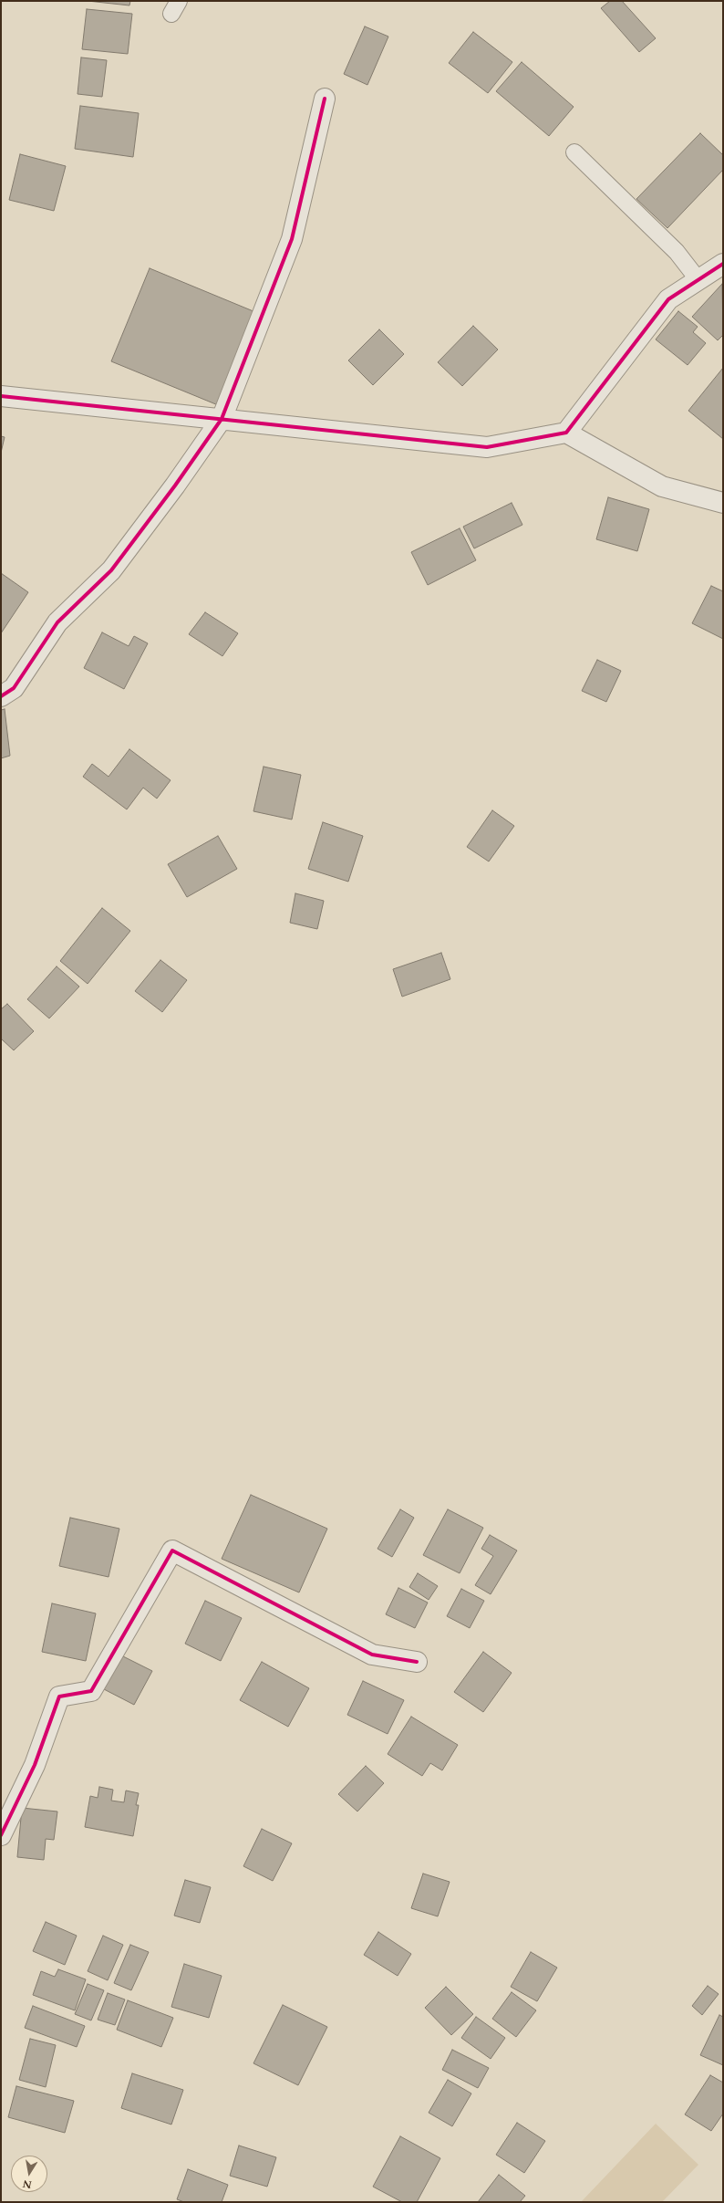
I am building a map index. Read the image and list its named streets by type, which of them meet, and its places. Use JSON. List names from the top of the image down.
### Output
{
  "north": "bottom"
}
